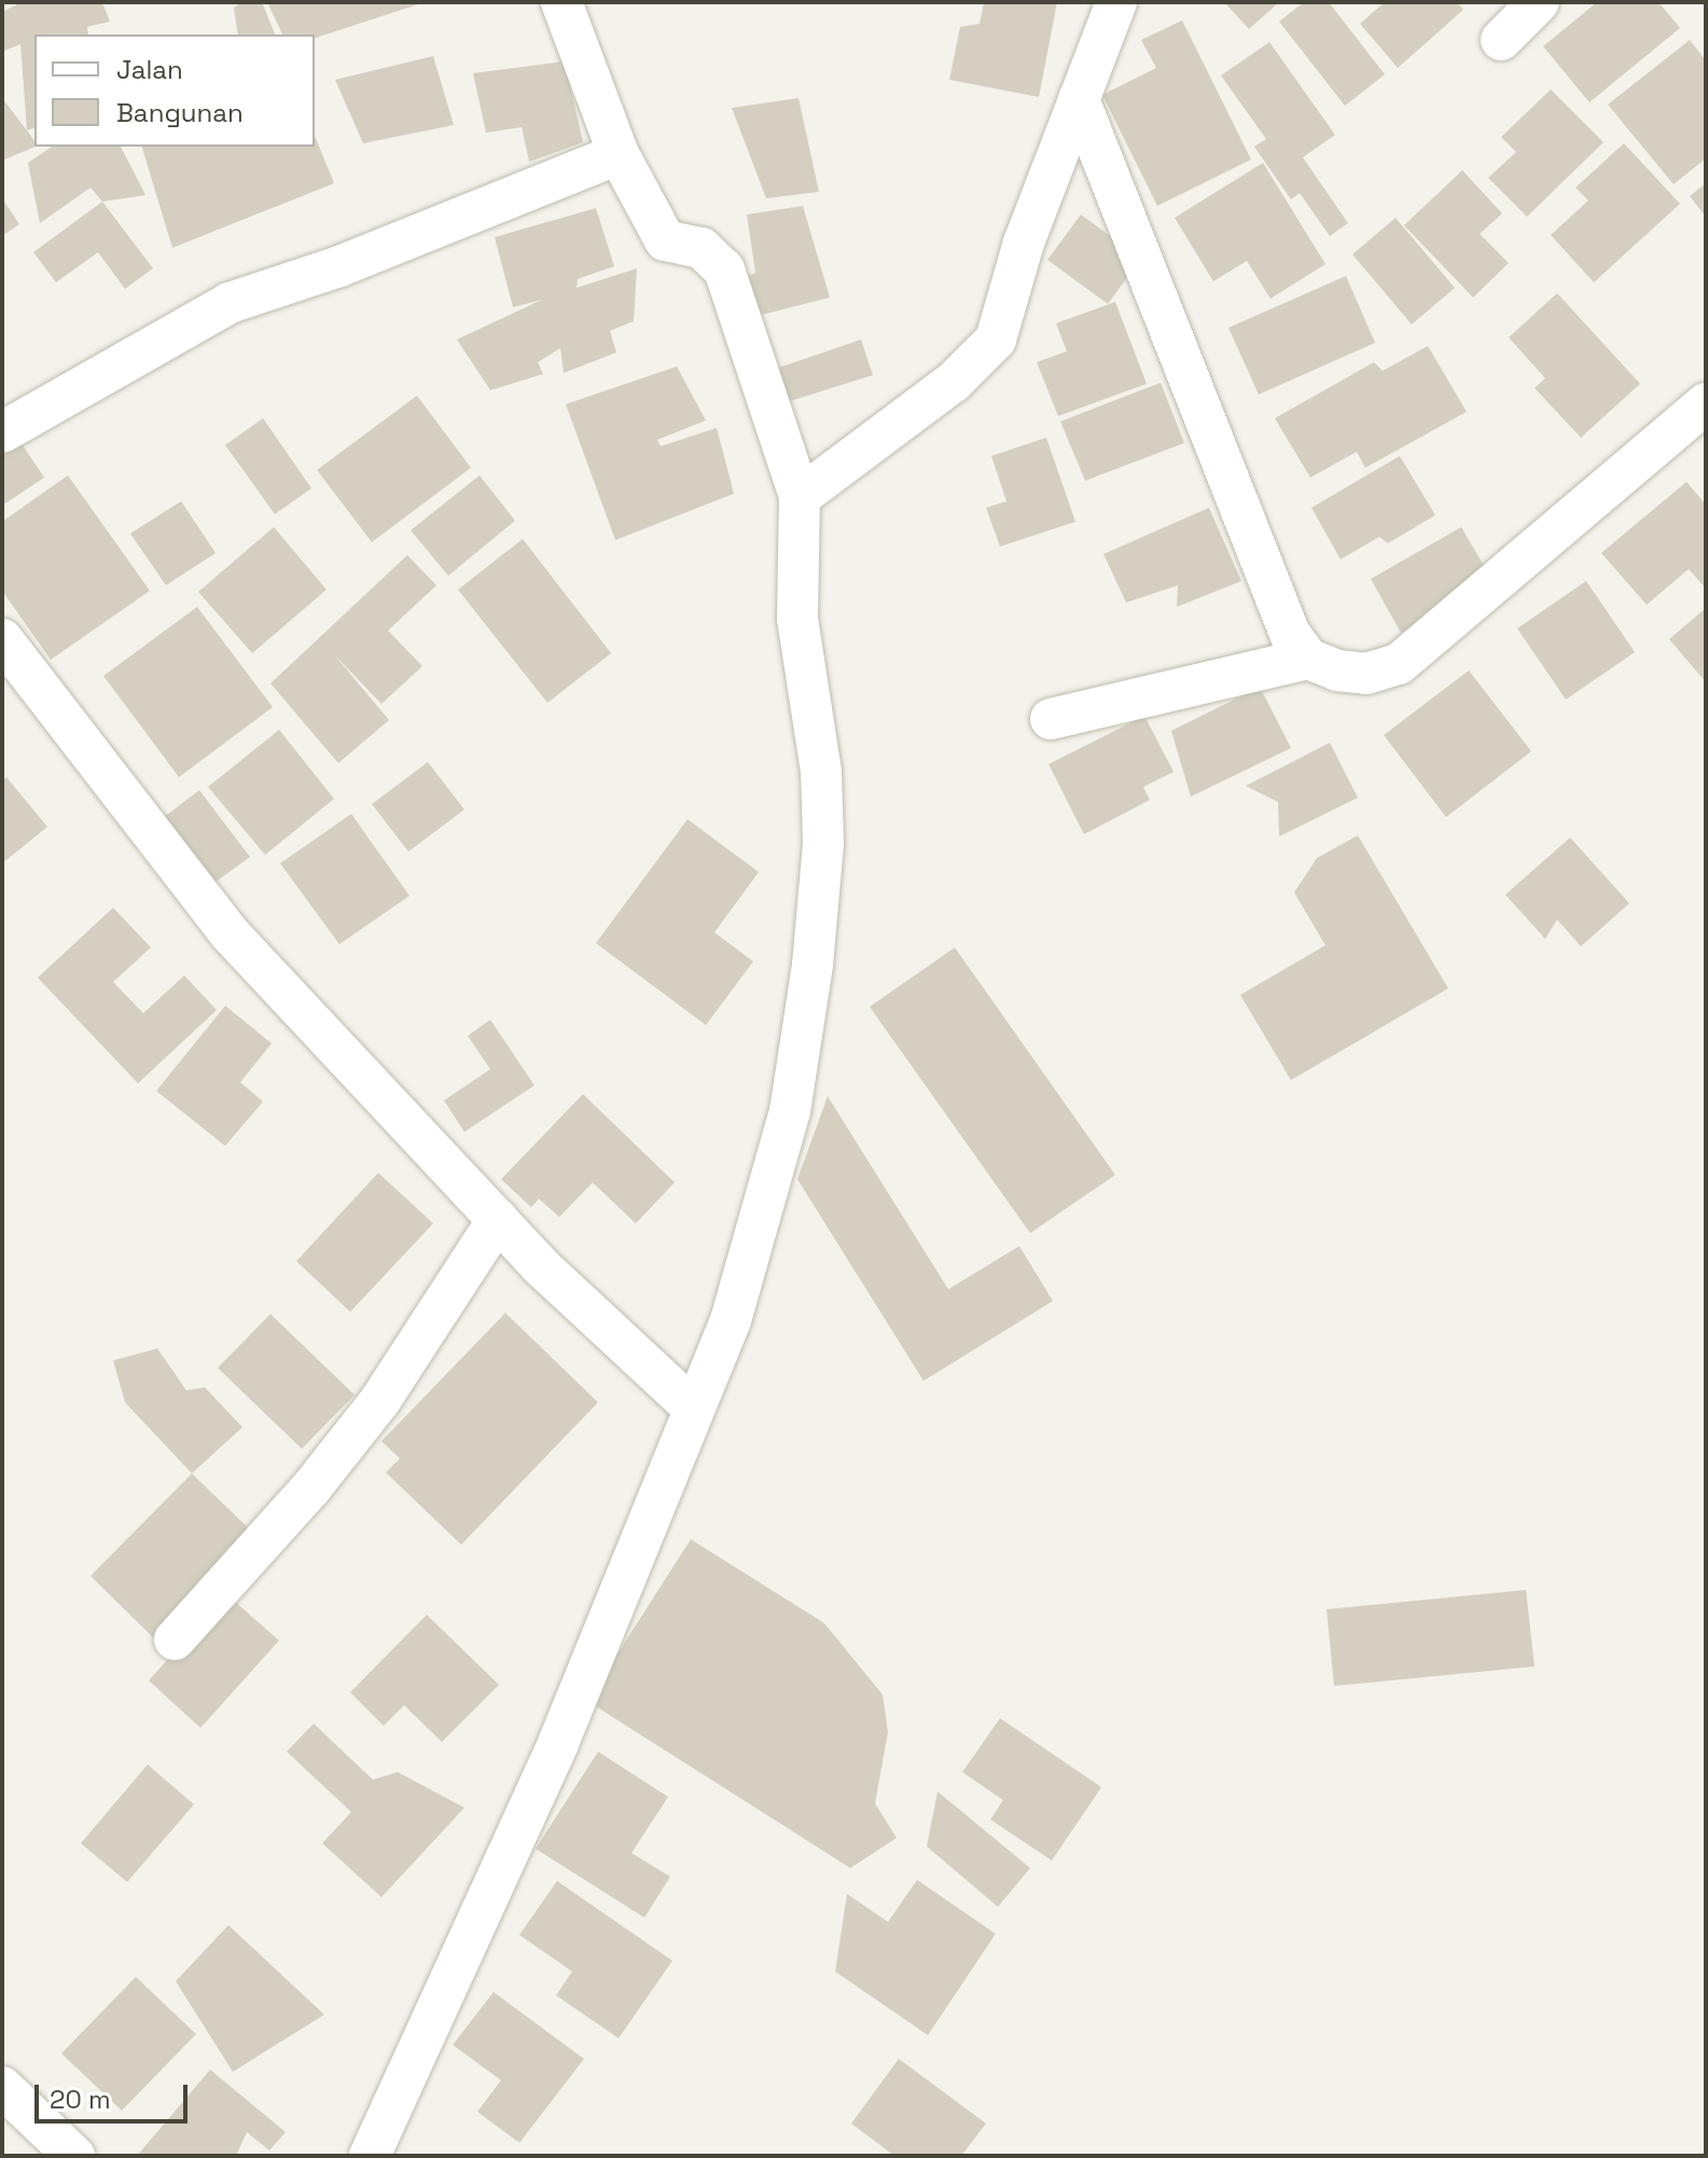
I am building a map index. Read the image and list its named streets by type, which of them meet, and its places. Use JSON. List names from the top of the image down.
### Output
{
  "legend": ["Jalan", "Bangunan"],
  "scale_bar": "20 m"
}
